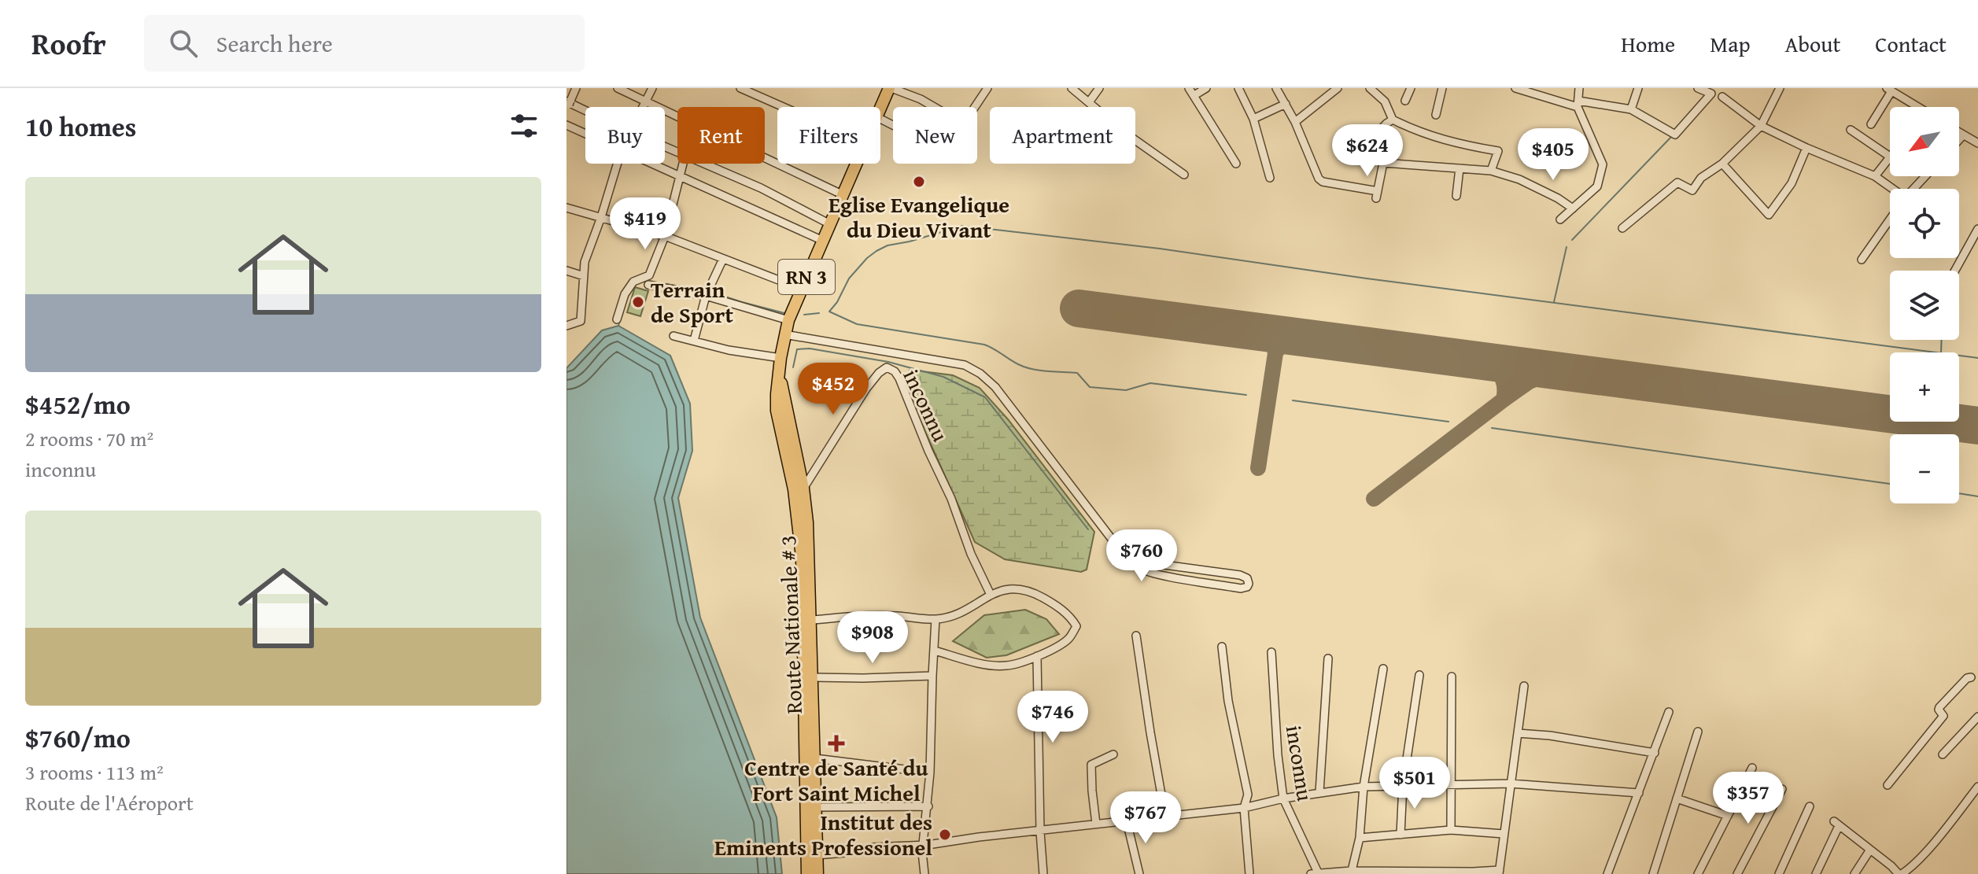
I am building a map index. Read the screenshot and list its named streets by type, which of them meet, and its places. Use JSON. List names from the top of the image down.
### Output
{
  "streets": {
    "main road": ["RN 3", "Route Nationale # 3"],
    "street": ["inconnu"]
  },
  "crossings": [
    ["inconnu", "Route Nationale # 3"]
  ],
  "places": {
    "other": ["Eglise Evangelique du Dieu Vivant", "Terrain de Sport", "Institut des Eminents Professionel"],
    "health": ["Centre de Santé du Fort Saint Michel"]
  },
  "north": "bottom left",
  "page": {
    "header": "Roofr",
    "search": "Search here",
    "nav": [
      "Home",
      "Map",
      "About",
      "Contact"
    ],
    "heading": "10 homes",
    "map_buttons": ["+", "−"],
    "chip": [
      "Buy",
      "Rent",
      "Filters",
      "New",
      "Apartment"
    ],
    "price": [
      "$624",
      "$405",
      "$419",
      "$452",
      "$760",
      "$908",
      "$746",
      "$501",
      "$357",
      "$767"
    ],
    "list": [
      {
        "name": "$452/mo",
        "note": "2 rooms · 70 m² · inconnu"
      },
      {
        "name": "$760/mo",
        "note": "3 rooms · 113 m² · Route de l'Aéroport"
      }
    ]
  }
}
